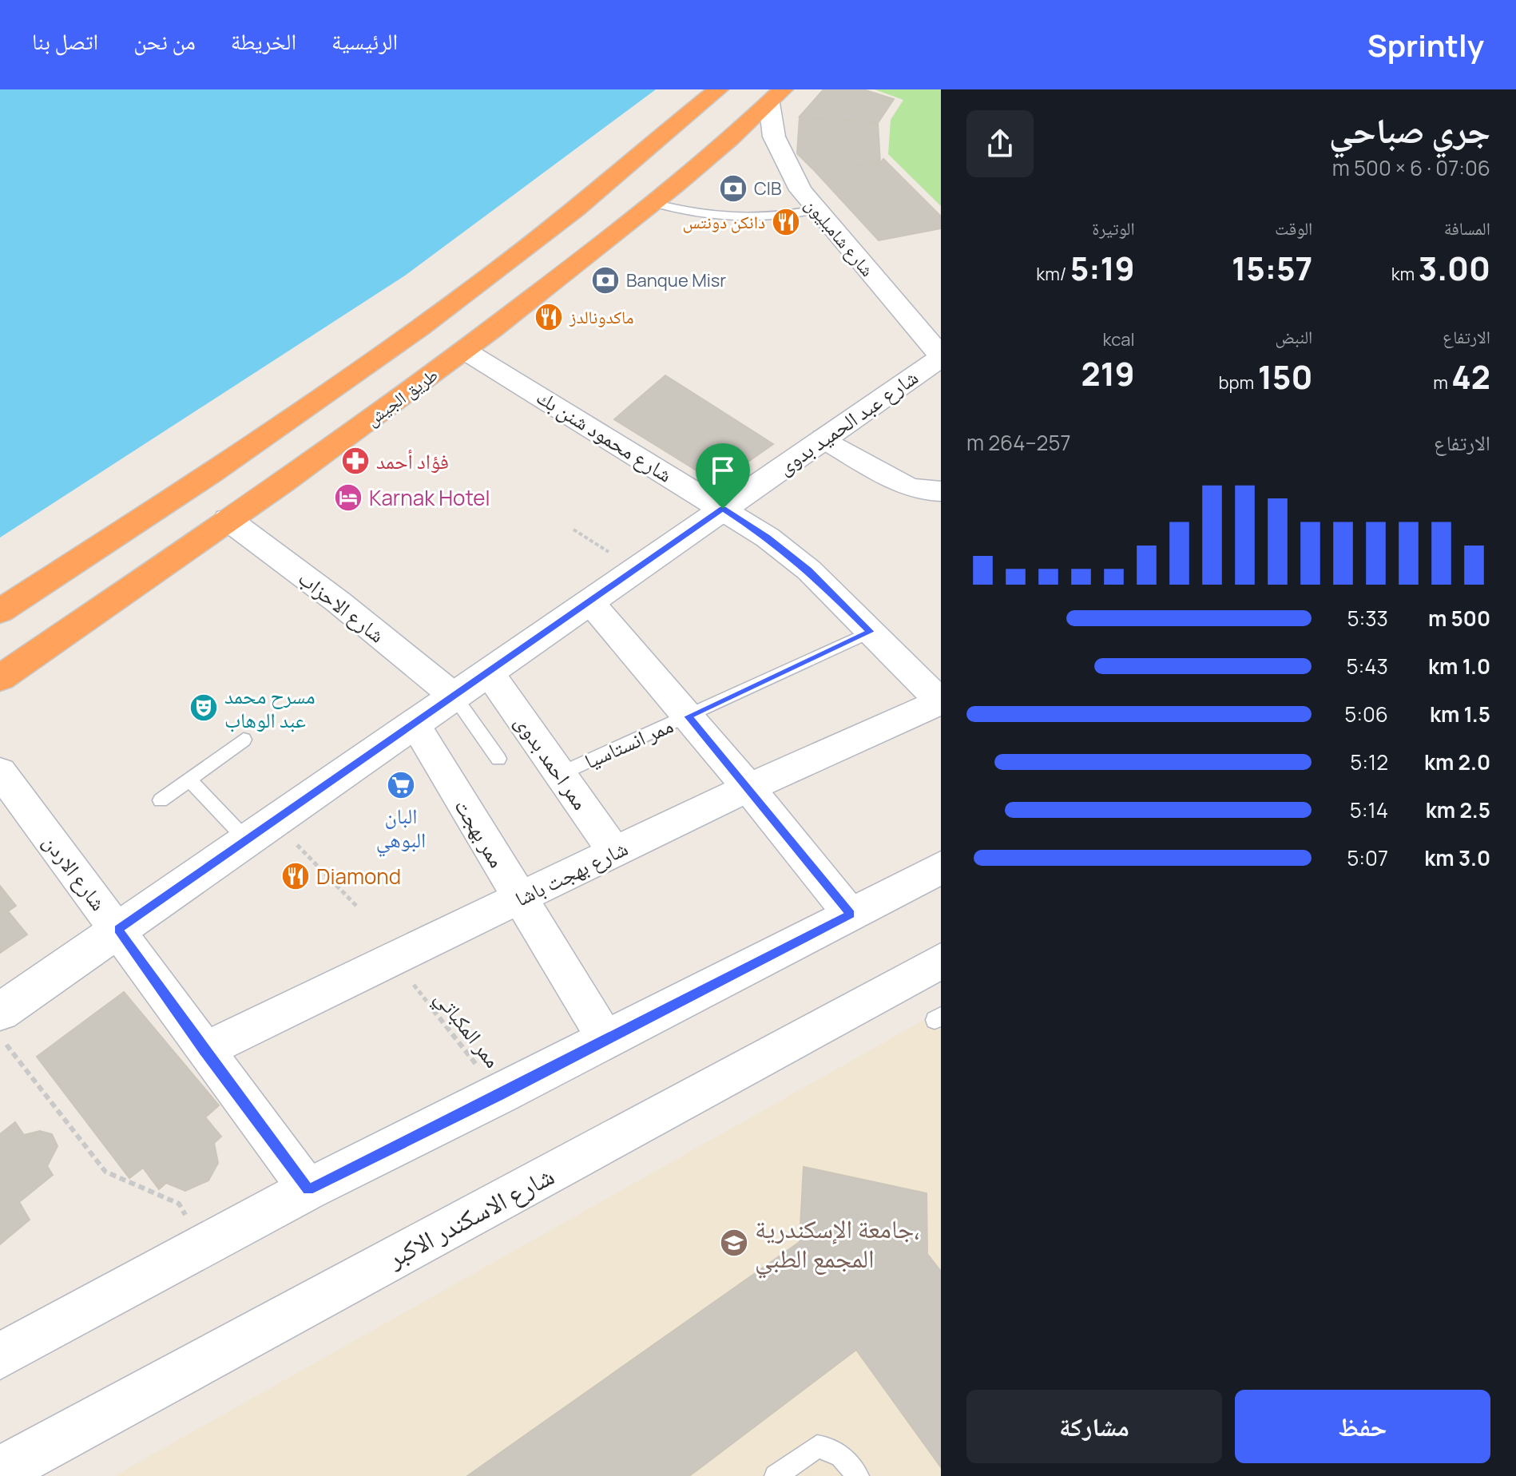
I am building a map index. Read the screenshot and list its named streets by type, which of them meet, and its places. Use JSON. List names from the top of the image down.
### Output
{
  "streets": {
    "highway": ["طريق الجيش"],
    "main road": ["شارع شامبليون", "شارع عبد الحميد بدوى", "شارع الاسكندر الاكبر"],
    "street": [
      "شارع محمود شنن بك",
      "شارع الاحزاب",
      "ممر احمد بدوى",
      "ممر بهجت",
      "شارع الاردن",
      "شارع بهجت باشا"
    ],
    "lane": ["ممر انستاسيا"],
    "path": ["ممر المكباتي"]
  },
  "crossings": [
    ["شارع شامبليون", "طريق الجيش"],
    ["شارع شامبليون", "شارع عبد الحميد بدوى"],
    ["طريق الجيش", "شارع محمود شنن بك"],
    ["طريق الجيش", "شارع الاحزاب"],
    ["شارع عبد الحميد بدوى", "شارع محمود شنن بك"],
    ["شارع عبد الحميد بدوى", "شارع الاحزاب"],
    ["شارع عبد الحميد بدوى", "ممر احمد بدوى"],
    ["شارع عبد الحميد بدوى", "ممر بهجت"],
    ["شارع عبد الحميد بدوى", "شارع الاردن"],
    ["شارع محمود شنن بك", "ممر انستاسيا"],
    ["شارع محمود شنن بك", "شارع بهجت باشا"],
    ["ممر انستاسيا", "ممر احمد بدوى"],
    ["ممر احمد بدوى", "شارع بهجت باشا"],
    ["ممر بهجت", "شارع بهجت باشا"],
    ["شارع الاردن", "شارع بهجت باشا"]
  ],
  "places": {
    "bank": ["CIB", "Banque Misr"],
    "restaurant": ["دانكن دونتس", "ماكدونالدز", "Diamond"],
    "pharmacy": ["فؤاد أحمد"],
    "hotel": ["Karnak Hotel"],
    "theatre": ["مسرح محمد عبد الوهاب"],
    "supermarket": ["البان البوهي"],
    "school or university": ["جامعة الإسكندرية، المجمع الطبي"]
  },
  "page": {
    "header": "Sprintly",
    "nav": [
      "الرئيسية",
      "الخريطة",
      "من نحن",
      "اتصل بنا"
    ],
    "heading": ["جري صباحي", "07:06 · 6 × 500 m"],
    "stats": [
      ["المسافة", "3.00 km"],
      ["الوقت", "15:57"],
      ["الوتيرة", "5:19 /km"],
      ["الارتفاع", "42 m"],
      ["النبض", "150 bpm"],
      ["kcal", "219"]
    ],
    "chart": ["الارتفاع", "257–264 m"],
    "list": [
      {
        "name": "500 m",
        "note": "5:33"
      },
      {
        "name": "1.0 km",
        "note": "5:43"
      },
      {
        "name": "1.5 km",
        "note": "5:06"
      },
      {
        "name": "2.0 km",
        "note": "5:12"
      },
      {
        "name": "2.5 km",
        "note": "5:14"
      },
      {
        "name": "3.0 km",
        "note": "5:07"
      }
    ],
    "buttons": ["حفظ", "مشاركة"]
  }
}
